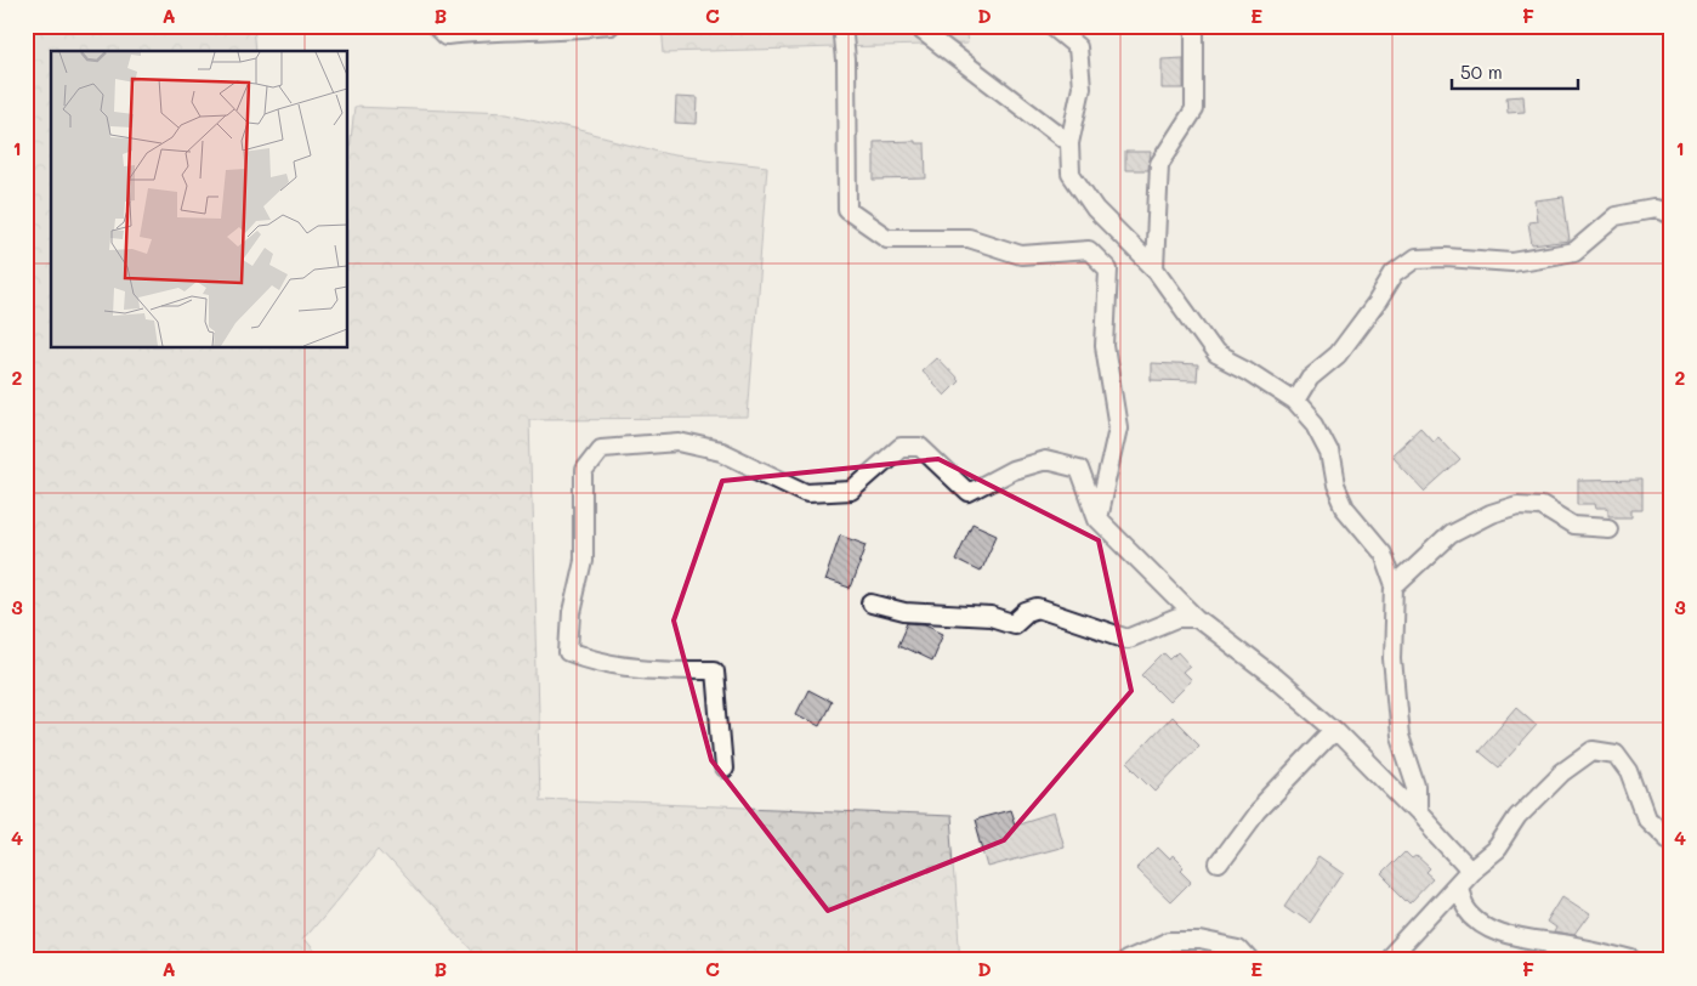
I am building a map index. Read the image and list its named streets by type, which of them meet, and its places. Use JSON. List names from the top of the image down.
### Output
{
  "scale_bar": "50 m",
  "grid": {
    "columns": [
      "A",
      "B",
      "C",
      "D",
      "E",
      "F"
    ],
    "rows": [
      "1",
      "2",
      "3",
      "4"
    ]
  }
}
